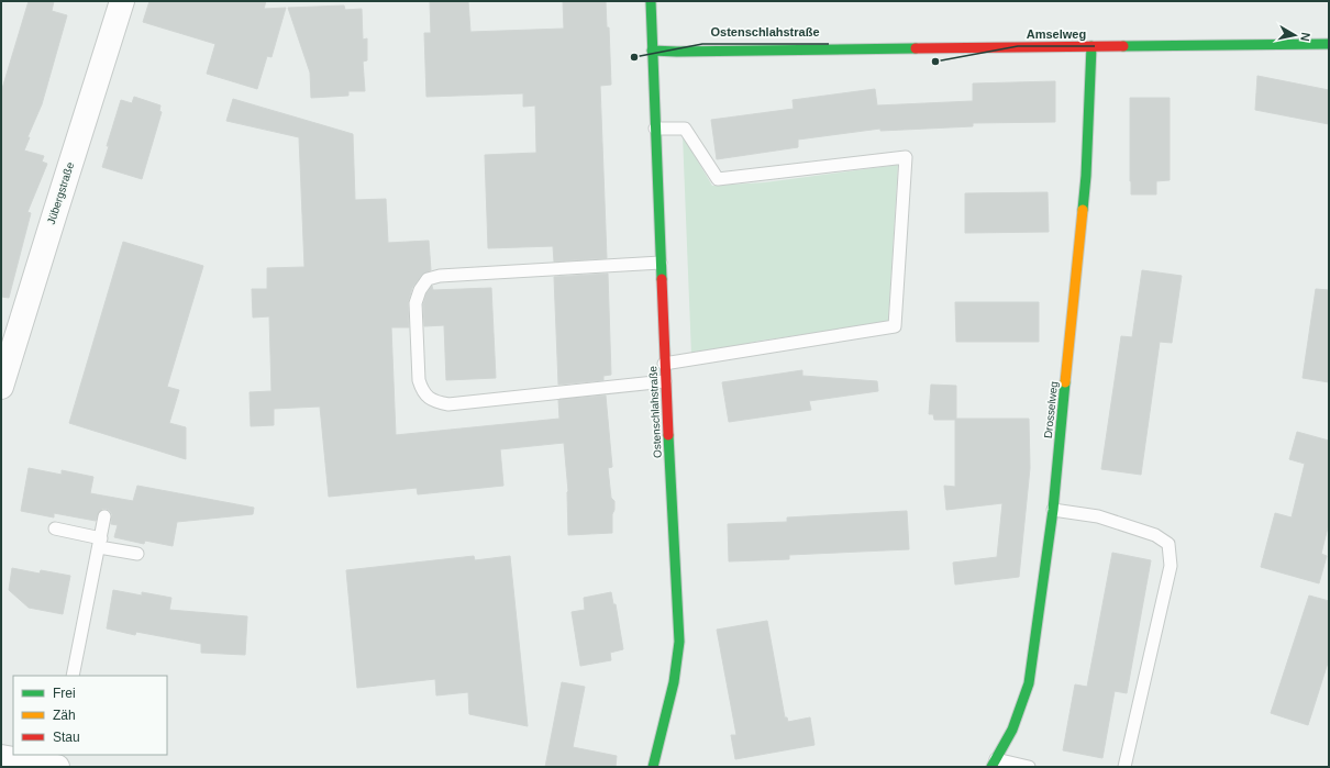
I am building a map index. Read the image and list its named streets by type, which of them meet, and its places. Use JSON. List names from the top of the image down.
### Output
{
  "streets": {
    "street": ["Jübergstraße", "Drosselweg", "Ostenschlahstraße"]
  },
  "places": ["Ostenschlahstraße", "Amselweg"],
  "legend": ["Frei", "Zäh", "Stau"],
  "north": "right"
}
